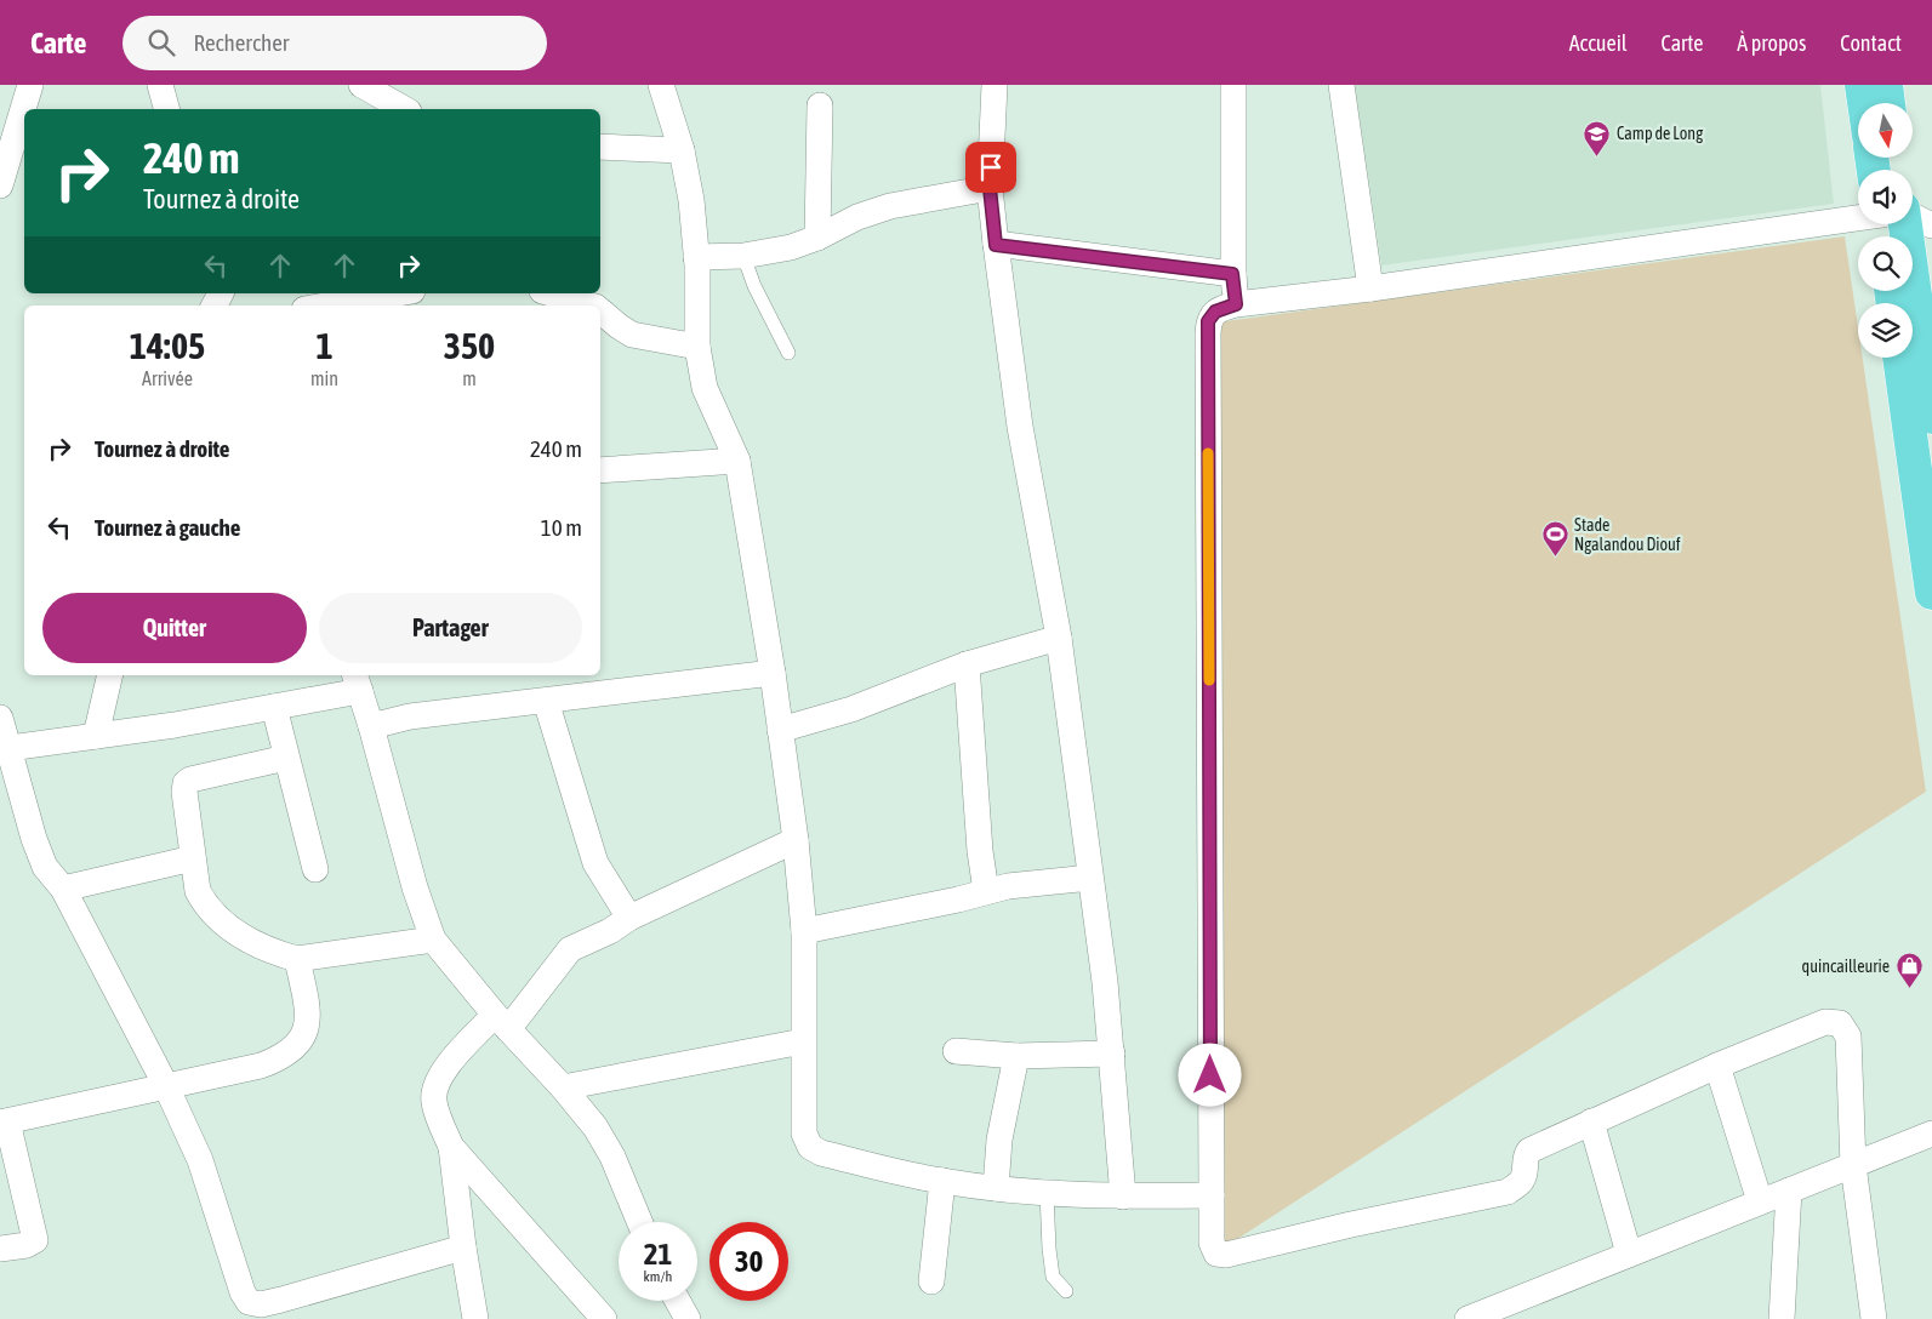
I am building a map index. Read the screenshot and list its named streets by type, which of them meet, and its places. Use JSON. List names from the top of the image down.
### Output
{
  "places": {
    "school or university": ["Camp de Long"],
    "sports": ["Stade Ngalandou Diouf"],
    "shop": ["quincailleurie"]
  },
  "north": "bottom",
  "page": {
    "header": "Carte",
    "search": "Rechercher",
    "nav": [
      "Accueil",
      "Carte",
      "À propos",
      "Contact"
    ],
    "turn": ["240 m", "Tournez à droite"],
    "eta": [
      "14:05",
      "Arrivée",
      "1",
      "min",
      "350",
      "m"
    ],
    "list": [
      {
        "name": "Tournez à droite",
        "value": "240 m"
      },
      {
        "name": "Tournez à gauche",
        "value": "10 m"
      }
    ],
    "buttons": ["Quitter", "Partager"],
    "speed": "21 km/h",
    "limit": "30"
  }
}
